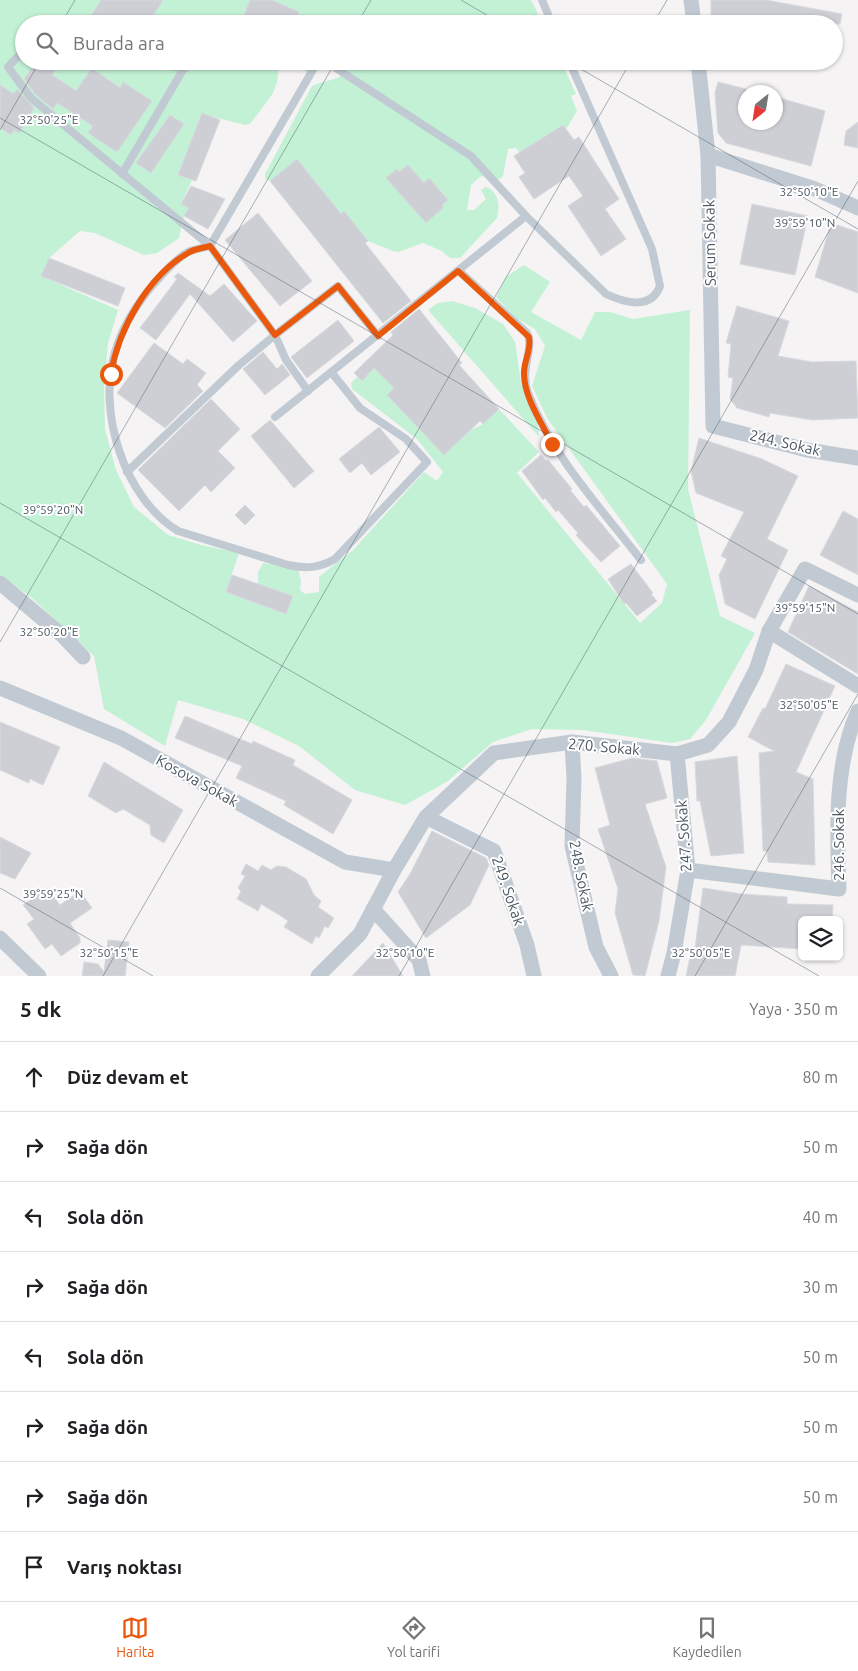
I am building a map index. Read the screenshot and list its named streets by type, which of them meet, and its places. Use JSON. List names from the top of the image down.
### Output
{
  "streets": {
    "street": [
      "Serum Sokak",
      "244. Sokak",
      "270. Sokak",
      "Kosova Sokak",
      "247. Sokak",
      "246. Sokak",
      "248. Sokak",
      "249. Sokak"
    ]
  },
  "crossings": [
    ["Serum Sokak", "244. Sokak"],
    ["270. Sokak", "Kosova Sokak"],
    ["270. Sokak", "247. Sokak"],
    ["270. Sokak", "248. Sokak"],
    ["270. Sokak", "249. Sokak"],
    ["247. Sokak", "246. Sokak"]
  ],
  "north": "bottom left",
  "page": {
    "search": "Burada ara",
    "heading": ["5 dk", "Yaya · 350 m"],
    "list": [
      ["Düz devam et", "80 m"],
      ["Sağa dön", "50 m"],
      ["Sola dön", "40 m"],
      ["Sağa dön", "30 m"],
      ["Sola dön", "50 m"],
      ["Sağa dön", "50 m"],
      ["Sağa dön", "50 m"],
      "Varış noktası"
    ],
    "nav": ["Harita", "Yol tarifi", "Kaydedilen"]
  },
  "coordinates": [
    "32°50'25\"E",
    "32°50'10\"E",
    "39°59'10\"N",
    "39°59'20\"N",
    "39°59'15\"N",
    "32°50'20\"E",
    "32°50'05\"E",
    "39°59'25\"N",
    "32°50'15\"E"
  ]
}
